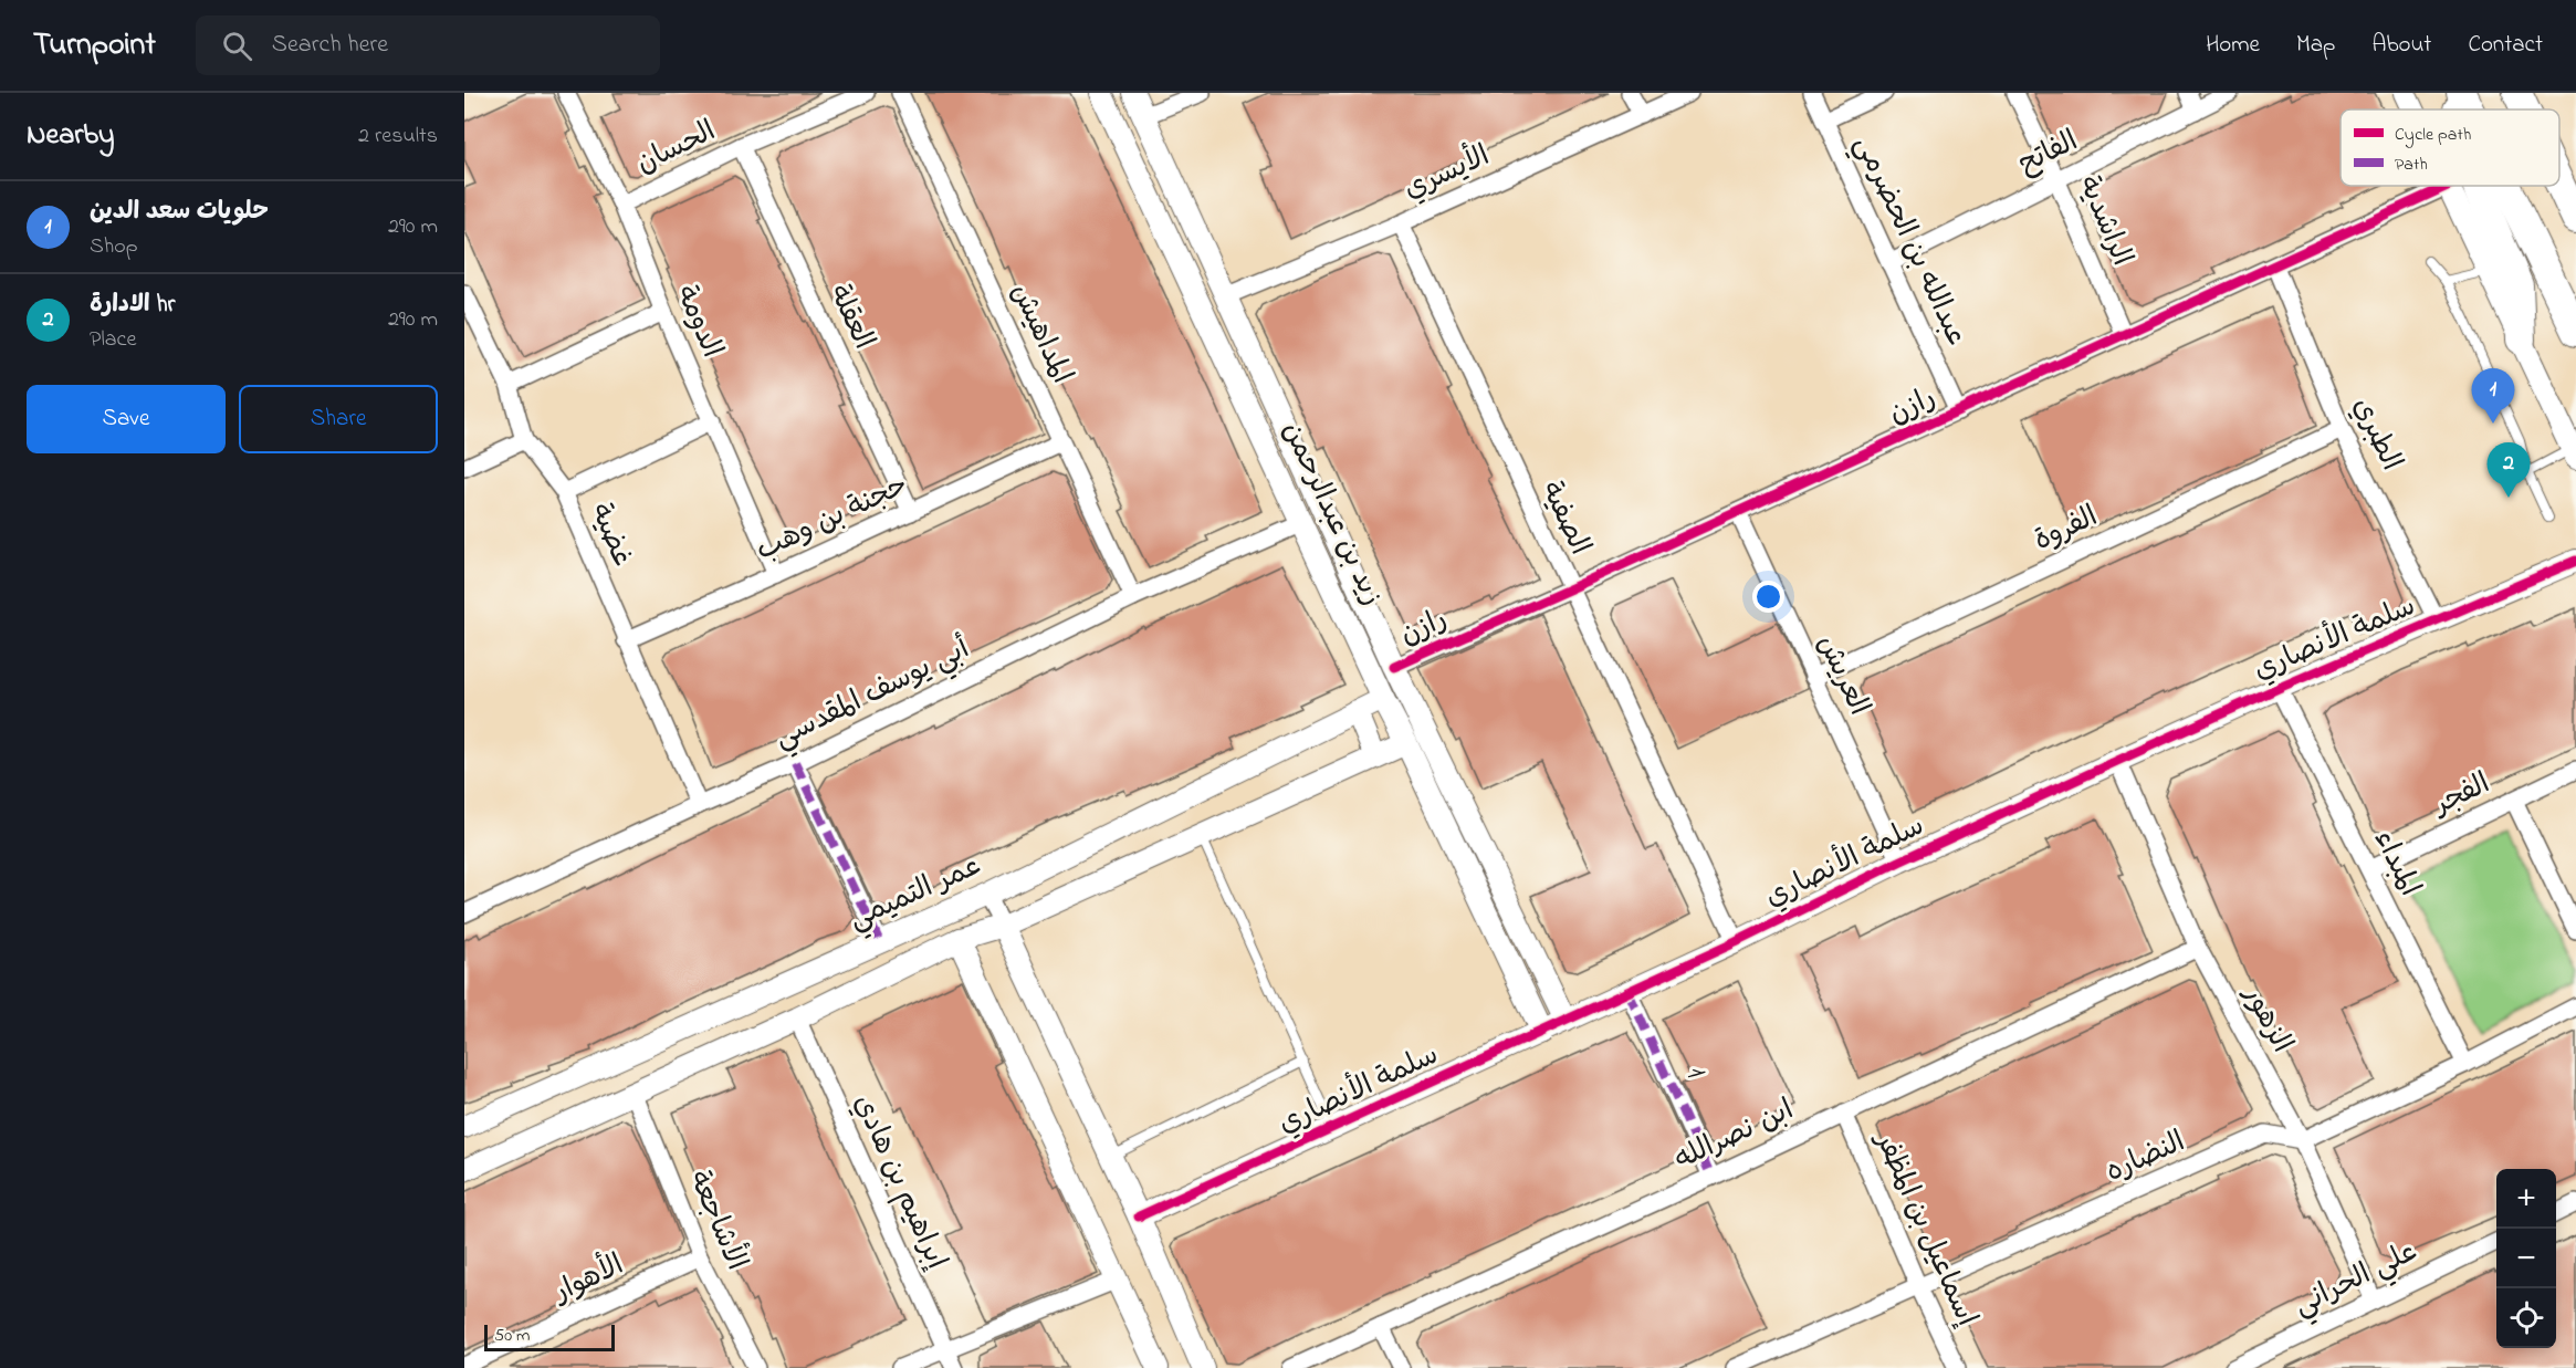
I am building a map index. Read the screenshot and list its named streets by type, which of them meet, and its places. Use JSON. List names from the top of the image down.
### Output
{
  "streets": {
    "street": [
      "الحسان",
      "الفاتح",
      "الأيسري",
      "الراشدية",
      "عبدالله بن الحضرمي",
      "العقلة",
      "الدومة",
      "المداهيش",
      "رازن",
      "الطبري",
      "زيد بن عبدالرحمن",
      "حجنة بن وهب",
      "الصفية",
      "الفروة",
      "غضية",
      "سلمة الأنصاري",
      "العريش",
      "أبي يوسف المقدسي",
      "الفجر",
      "المبداء",
      "عمر التميمي",
      "الزهور",
      "1",
      "ابن نصرالله",
      "النضاره",
      "إبراهيم بن هادي",
      "الأشاجعة",
      "إسماعيل بن المظفر",
      "الأهوار",
      "علي الحراني"
    ]
  },
  "crossings": [
    ["الحسان", "العقلة"],
    ["الحسان", "الدومة"],
    ["الفاتح", "الراشدية"],
    ["الفاتح", "عبدالله بن الحضرمي"],
    ["الأيسري", "زيد بن عبدالرحمن"],
    ["الأيسري", "الصفية"],
    ["الراشدية", "رازن"],
    ["عبدالله بن الحضرمي", "رازن"],
    ["العقلة", "حجنة بن وهب"],
    ["الدومة", "حجنة بن وهب"],
    ["المداهيش", "حجنة بن وهب"],
    ["المداهيش", "أبي يوسف المقدسي"],
    ["رازن", "الطبري"],
    ["رازن", "زيد بن عبدالرحمن"],
    ["رازن", "الصفية"],
    ["رازن", "العريش"],
    ["الطبري", "الفروة"],
    ["الطبري", "سلمة الأنصاري"],
    ["زيد بن عبدالرحمن", "سلمة الأنصاري"],
    ["زيد بن عبدالرحمن", "أبي يوسف المقدسي"],
    ["زيد بن عبدالرحمن", "عمر التميمي"],
    ["حجنة بن وهب", "غضية"],
    ["الصفية", "سلمة الأنصاري"],
    ["الفروة", "العريش"],
    ["غضية", "أبي يوسف المقدسي"],
    ["سلمة الأنصاري", "العريش"],
    ["سلمة الأنصاري", "المبداء"],
    ["سلمة الأنصاري", "الزهور"],
    ["سلمة الأنصاري", "1"],
    ["الفجر", "المبداء"],
    ["الزهور", "ابن نصرالله"],
    ["الزهور", "النضاره"],
    ["الزهور", "علي الحراني"],
    ["1", "ابن نصرالله"],
    ["ابن نصرالله", "إسماعيل بن المظفر"],
    ["النضاره", "إسماعيل بن المظفر"],
    ["الأشاجعة", "الأهوار"]
  ],
  "legend": ["Cycle path", "Path"],
  "scale_bar": "50 m",
  "page": {
    "header": "Turnpoint",
    "search": "Search here",
    "nav": [
      "Home",
      "Map",
      "About",
      "Contact"
    ],
    "heading": ["Nearby", "2 results"],
    "list": [
      {
        "mark": "1",
        "name": "حلويات سعد الدين",
        "note": "Shop",
        "value": "290 m"
      },
      {
        "mark": "2",
        "name": "الادارة hr",
        "note": "Place",
        "value": "290 m"
      }
    ],
    "buttons": ["Save", "Share"],
    "pins": ["1", "2"],
    "map_buttons": ["+", "−"],
    "scale": "50 m"
  }
}
